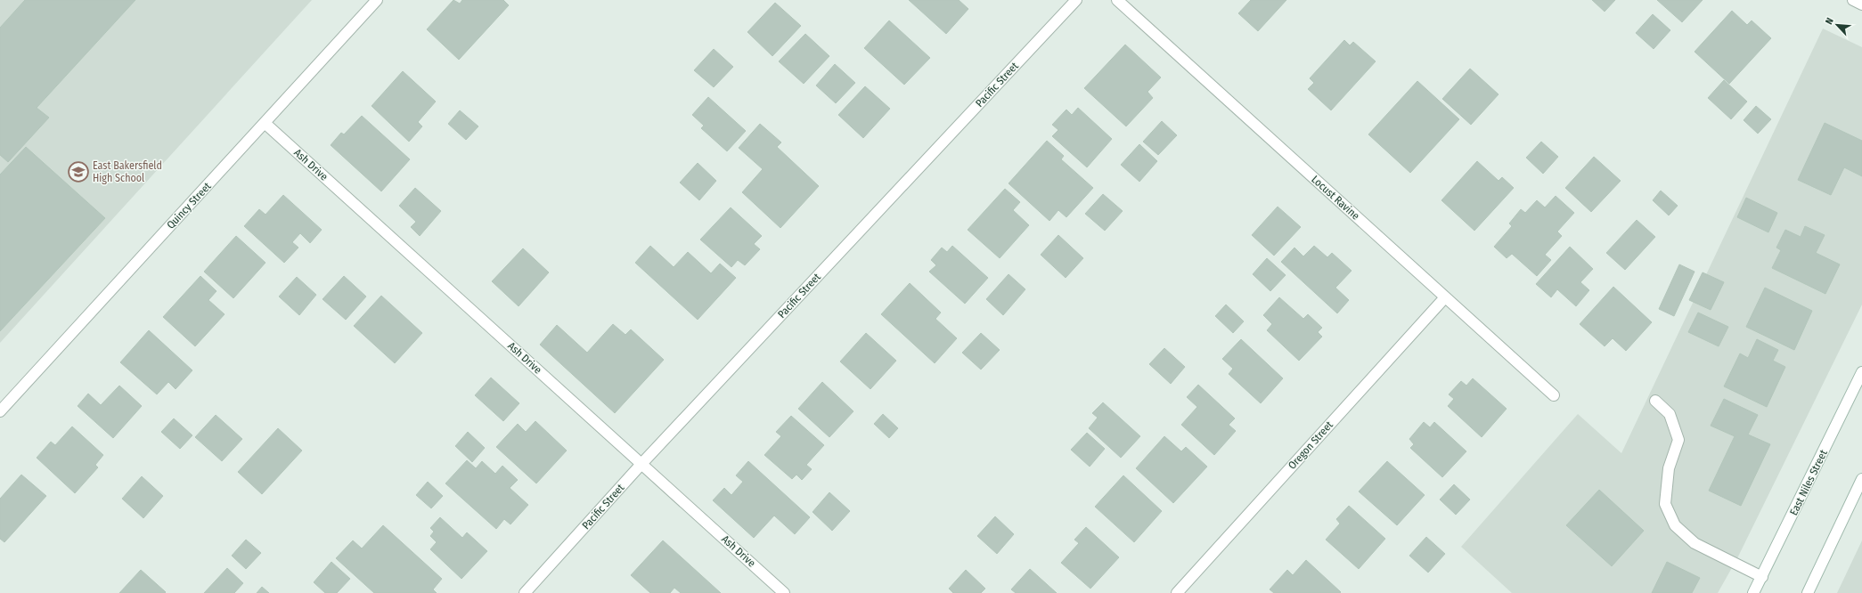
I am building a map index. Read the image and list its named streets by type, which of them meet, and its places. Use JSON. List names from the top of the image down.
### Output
{
  "streets": {
    "street": [
      "Pacific Street",
      "Ash Drive",
      "Locust Ravine",
      "Quincy Street",
      "Oregon Street",
      "East Niles Street"
    ]
  },
  "crossings": [
    ["Pacific Street", "Ash Drive"],
    ["Ash Drive", "Quincy Street"],
    ["Locust Ravine", "Oregon Street"]
  ],
  "places": {
    "school or university": ["East Bakersfield High School"]
  },
  "north": "top left"
}
